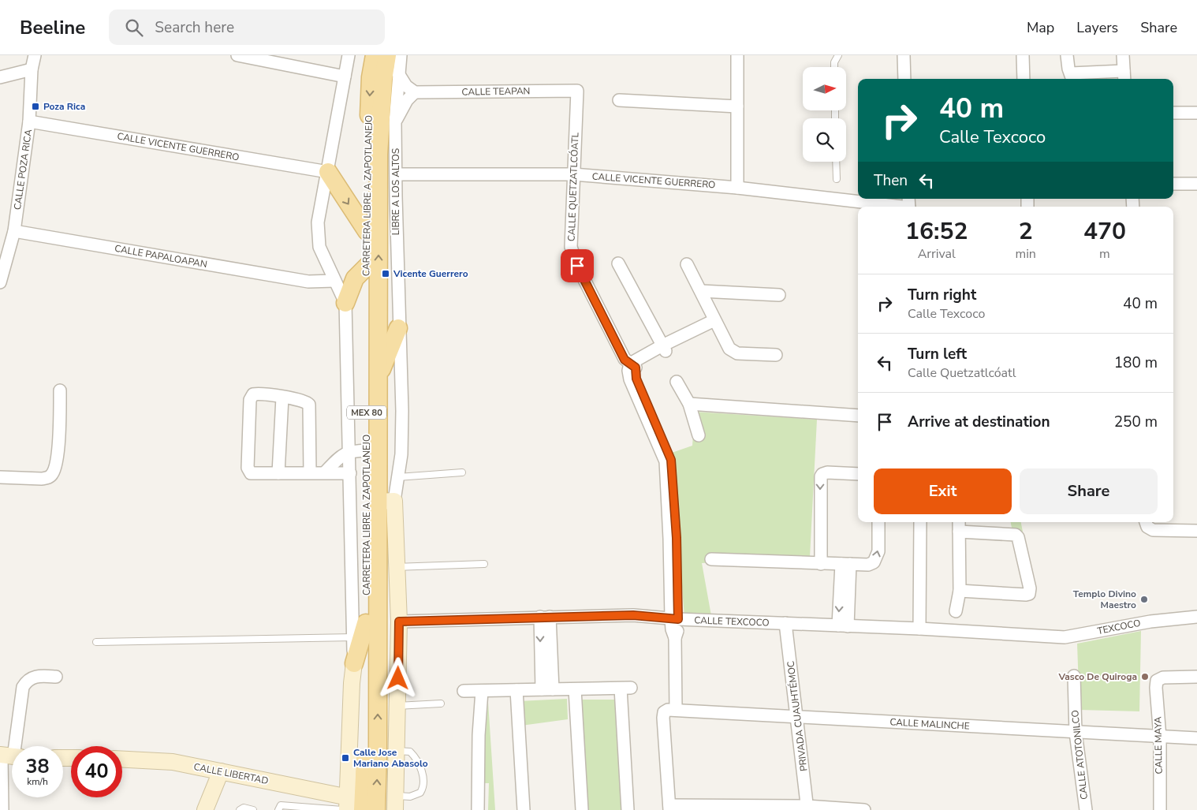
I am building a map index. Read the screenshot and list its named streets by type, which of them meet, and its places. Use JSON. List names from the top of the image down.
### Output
{
  "streets": {
    "main road": ["CARRETERA LIBRE A ZAPOTLANEJO", "MEX 80"],
    "street": [
      "CALLE TEAPAN",
      "CALLE VICENTE GUERRERO",
      "CALLE POZA RICA",
      "CALLE QUETZATLCÓATL",
      "LIBRE A LOS ALTOS",
      "CALLE PAPALOAPAN",
      "CALLE TEXCOCO",
      "TEXCOCO",
      "PRIVADA CUAUHTÉMOC",
      "CALLE MALINCHE",
      "CALLE MAYA",
      "CALLE ATOTONILCO",
      "CALLE LIBERTAD"
    ]
  },
  "crossings": [
    ["CALLE TEAPAN", "CALLE QUETZATLCÓATL"],
    ["CALLE VICENTE GUERRERO", "CALLE POZA RICA"],
    ["CALLE VICENTE GUERRERO", "CALLE QUETZATLCÓATL"],
    ["CALLE VICENTE GUERRERO", "LIBRE A LOS ALTOS"],
    ["CALLE POZA RICA", "CALLE PAPALOAPAN"],
    ["CALLE QUETZATLCÓATL", "CALLE TEXCOCO"],
    ["CALLE QUETZATLCÓATL", "CALLE MALINCHE"],
    ["LIBRE A LOS ALTOS", "CARRETERA LIBRE A ZAPOTLANEJO"],
    ["CARRETERA LIBRE A ZAPOTLANEJO", "CALLE TEXCOCO"],
    ["CALLE TEXCOCO", "TEXCOCO"],
    ["CALLE TEXCOCO", "PRIVADA CUAUHTÉMOC"],
    ["PRIVADA CUAUHTÉMOC", "CALLE MALINCHE"],
    ["CALLE MALINCHE", "CALLE MAYA"],
    ["CALLE MALINCHE", "CALLE ATOTONILCO"]
  ],
  "places": {
    "transit": ["Poza Rica", "Vicente Guerrero", "Calle Jose Mariano Abasolo"],
    "other": ["Templo Divino Maestro", "Vasco De Quiroga"]
  },
  "north": "right",
  "page": {
    "header": "Beeline",
    "search": "Search here",
    "nav": ["Map", "Layers", "Share"],
    "turn": ["40 m", "Calle Texcoco"],
    "then": "Then",
    "eta": [
      "16:52",
      "Arrival",
      "2",
      "min",
      "470",
      "m"
    ],
    "list": [
      {
        "name": "Turn right",
        "note": "Calle Texcoco",
        "value": "40 m"
      },
      {
        "name": "Turn left",
        "note": "Calle Quetzatlcóatl",
        "value": "180 m"
      },
      {
        "name": "Arrive at destination",
        "value": "250 m"
      }
    ],
    "buttons": ["Exit", "Share"],
    "speed": "38 km/h",
    "limit": "40"
  }
}
